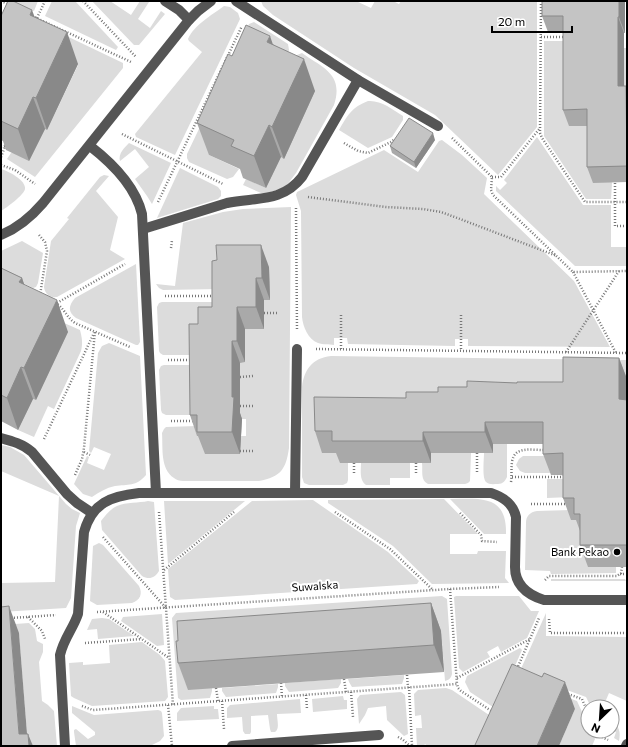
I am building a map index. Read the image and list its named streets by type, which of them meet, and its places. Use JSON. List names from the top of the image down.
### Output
{
  "streets": {
    "path": ["Suwalska"]
  },
  "places": ["Bank Pekao"],
  "scale_bar": "20 m",
  "north": "bottom left"
}
